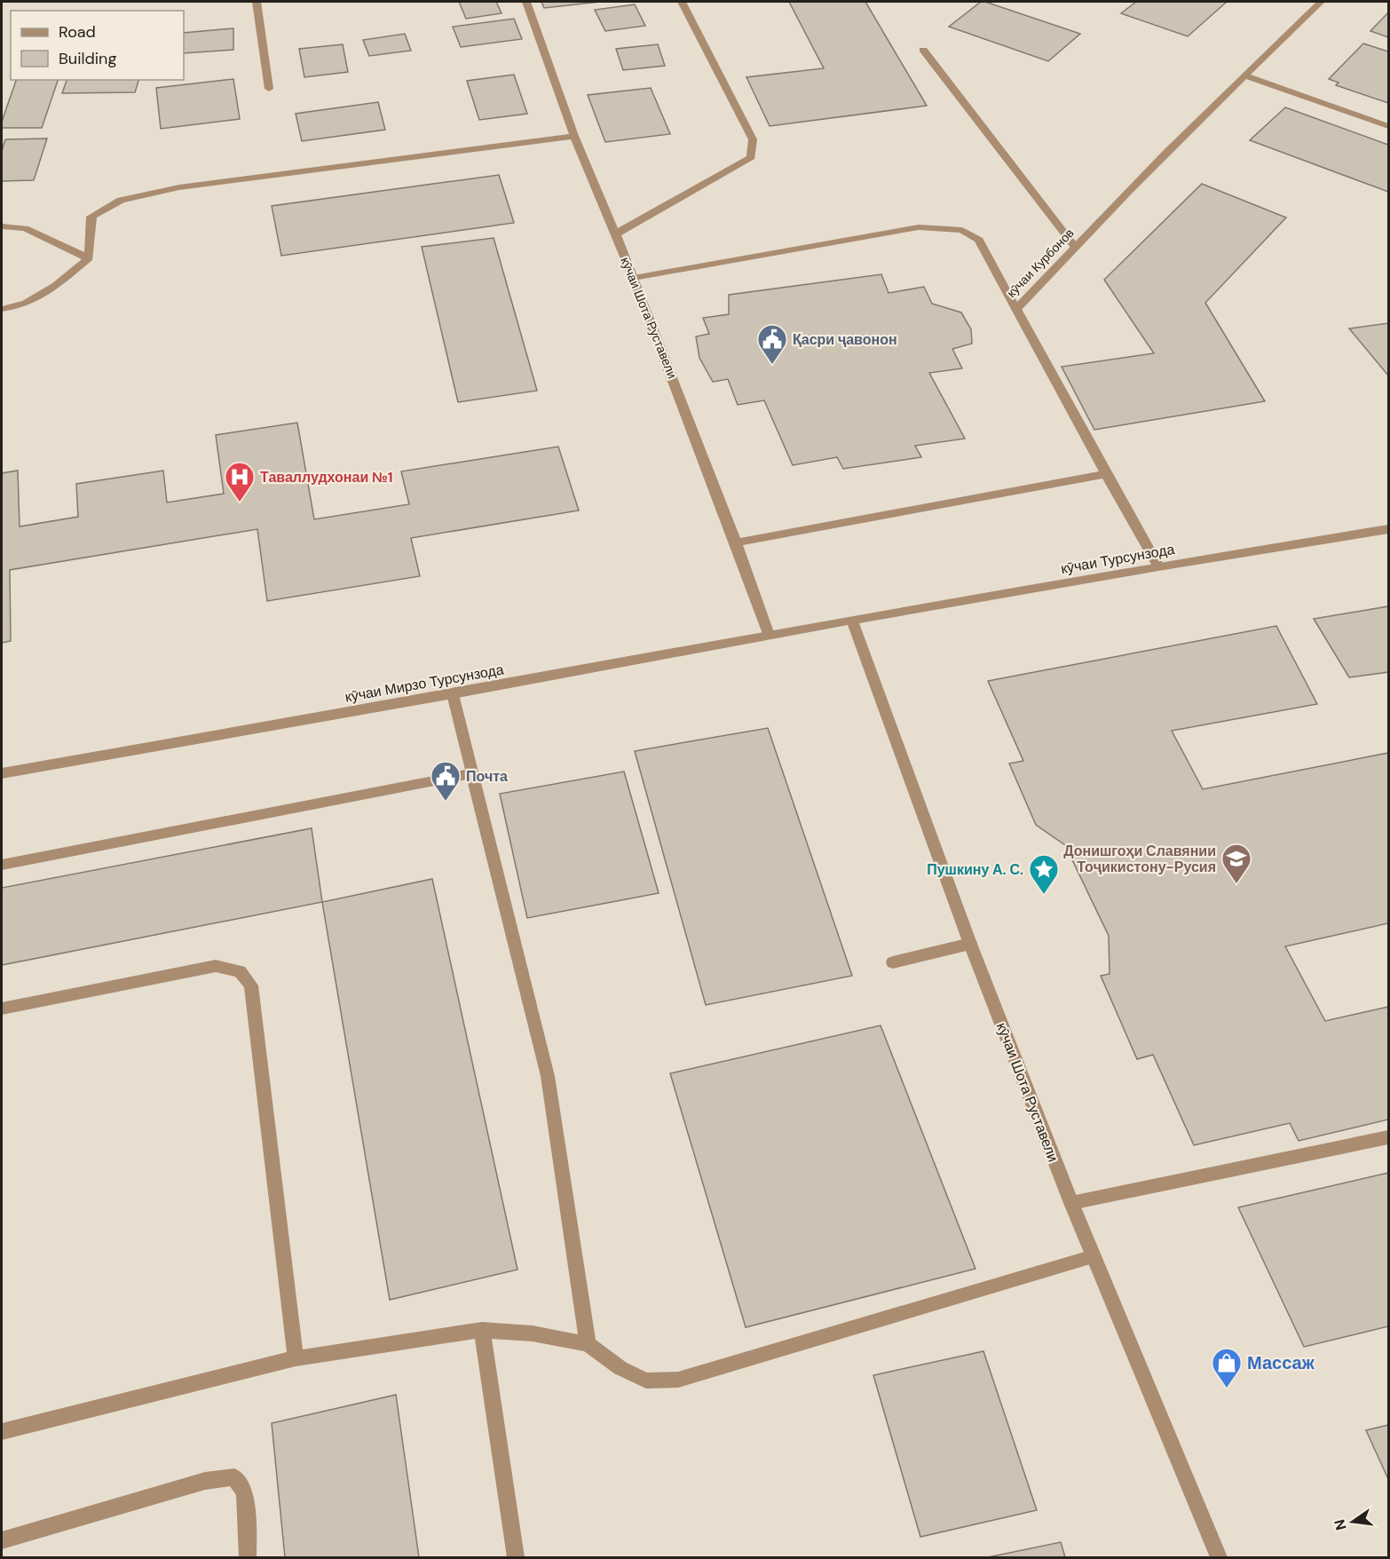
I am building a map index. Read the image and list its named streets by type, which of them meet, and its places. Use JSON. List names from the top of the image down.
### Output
{
  "streets": {
    "street": [
      "кӯчаи Курбонов",
      "кӯчаи Шота Руставели",
      "кӯчаи Турсунзода",
      "кӯчаи Мирзо Турсунзода"
    ]
  },
  "crossings": [
    ["кӯчаи Курбонов", "кӯчаи Шота Руставели"],
    ["кӯчаи Шота Руставели", "кӯчаи Турсунзода"],
    ["кӯчаи Шота Руставели", "кӯчаи Мирзо Турсунзода"],
    ["кӯчаи Турсунзода", "кӯчаи Мирзо Турсунзода"]
  ],
  "places": {
    "public building": ["Қасри ҷавонон", "Почта"],
    "hospital": ["Таваллудхонаи №1"],
    "school or university": ["Донишгоҳи Славянии Тоҷикистону-Русия"],
    "place": ["Пушкину А. С."],
    "shop": ["Массаж"]
  },
  "legend": ["Road", "Building"],
  "north": "left"
}
